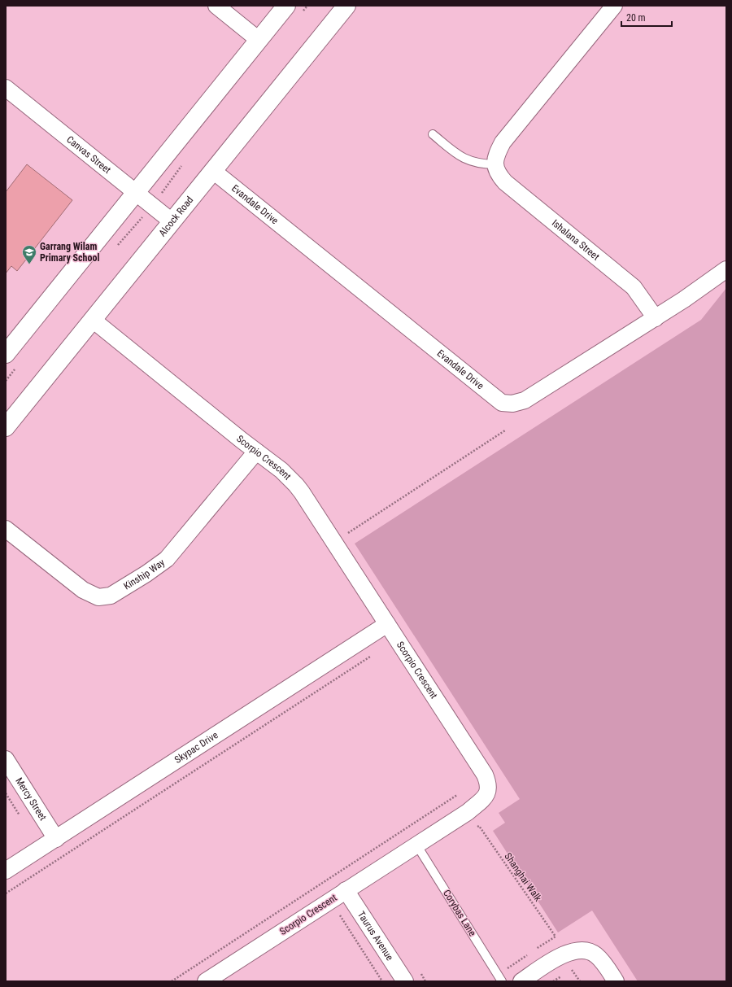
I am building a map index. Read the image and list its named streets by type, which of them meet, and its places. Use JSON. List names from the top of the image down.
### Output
{
  "streets": {
    "street": [
      "Canvas Street",
      "Evandale Drive",
      "Alcock Road",
      "Ishalana Street",
      "Scorpio Crescent",
      "Kinship Way",
      "Skypac Drive",
      "Mercy Street",
      "Taurus Avenue"
    ],
    "lane": ["Corybas Lane"],
    "path": ["Shanghai Walk"]
  },
  "crossings": [
    ["Canvas Street", "Alcock Road"],
    ["Evandale Drive", "Alcock Road"],
    ["Evandale Drive", "Ishalana Street"],
    ["Alcock Road", "Scorpio Crescent"],
    ["Scorpio Crescent", "Kinship Way"],
    ["Scorpio Crescent", "Skypac Drive"],
    ["Scorpio Crescent", "Corybas Lane"],
    ["Scorpio Crescent", "Taurus Avenue"],
    ["Skypac Drive", "Mercy Street"]
  ],
  "places": {
    "school or university": ["Garrang Wilam Primary School"]
  },
  "scale_bar": "20 m"
}
